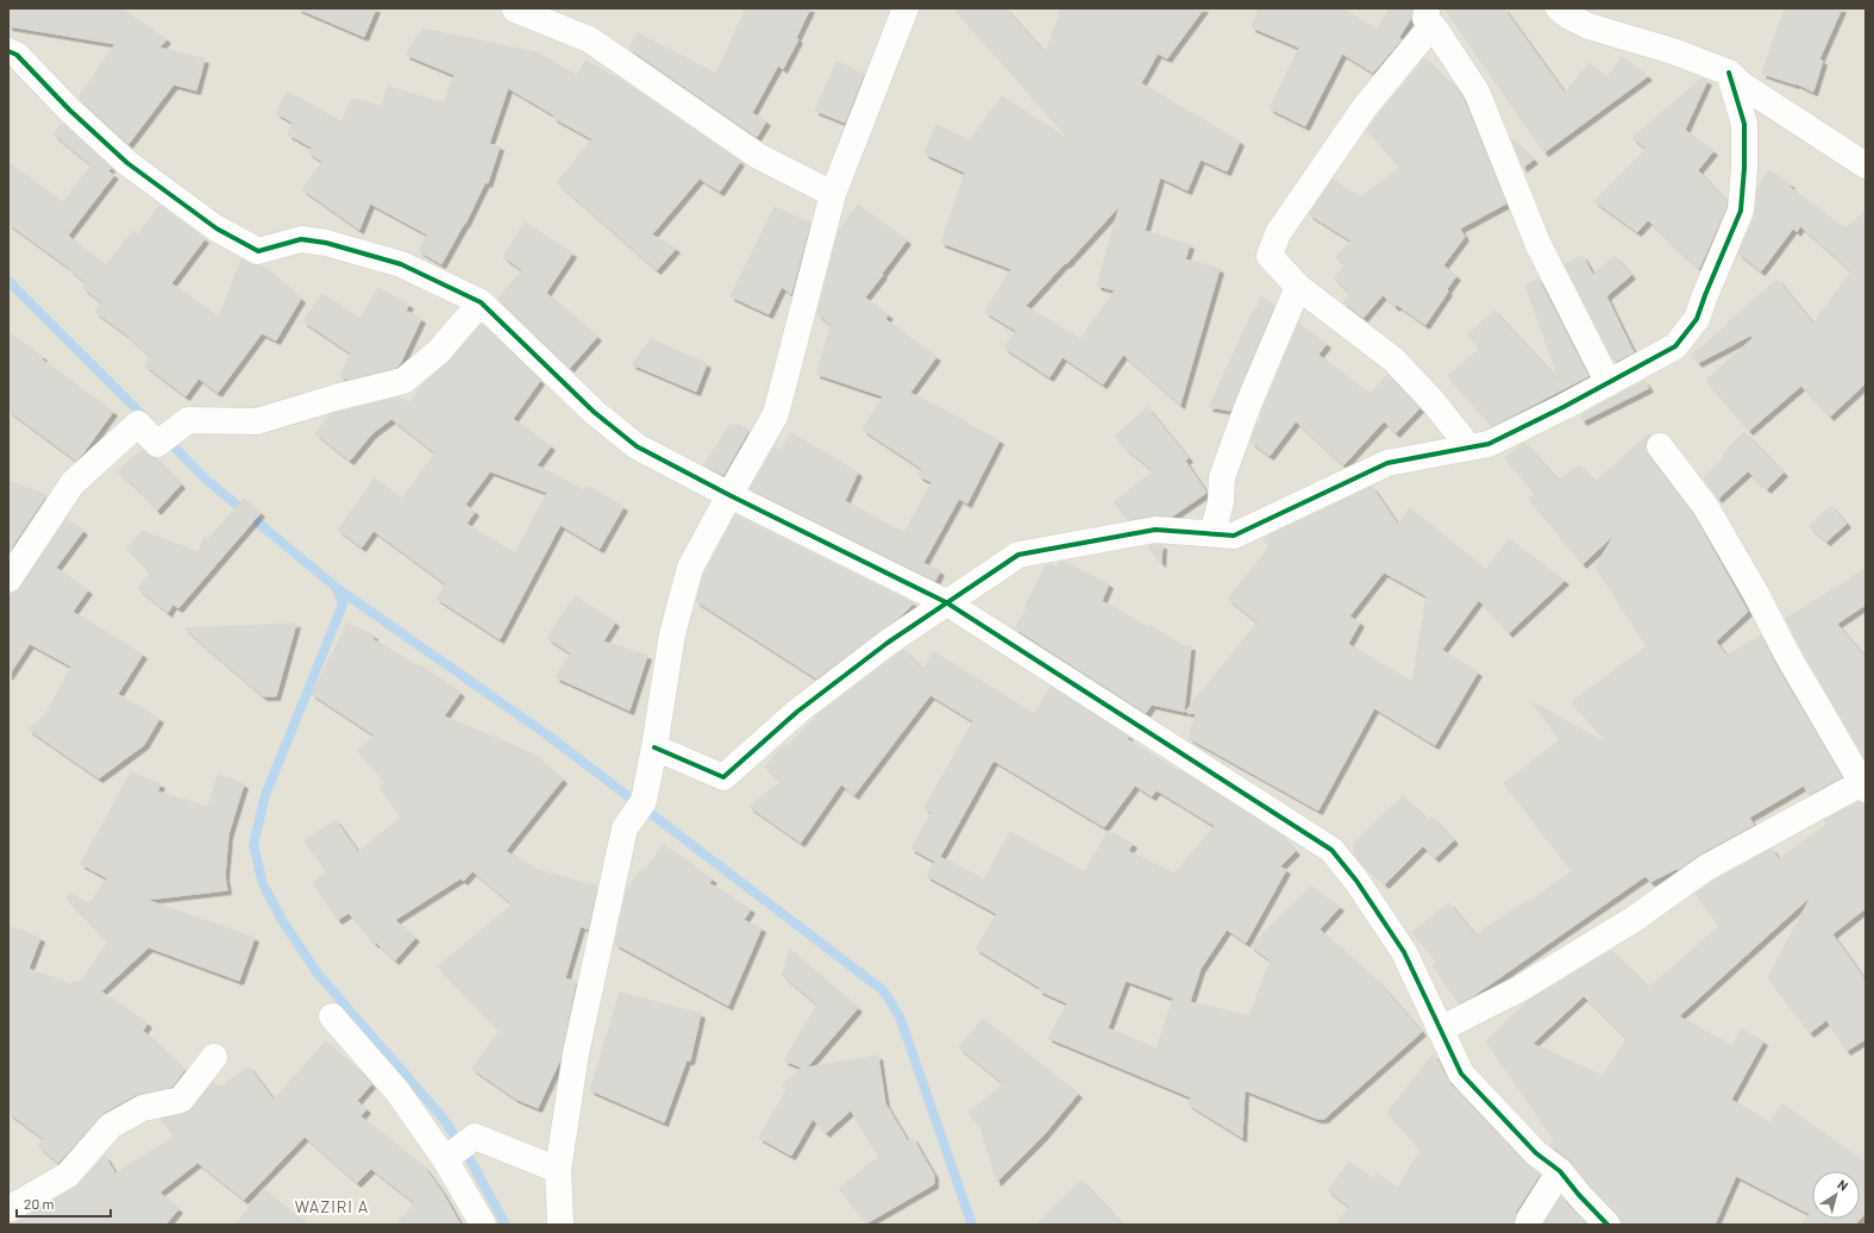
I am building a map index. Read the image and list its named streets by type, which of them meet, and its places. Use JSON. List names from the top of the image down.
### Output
{
  "districts": ["WAZIRI A"],
  "scale_bar": "20 m",
  "north": "top right"
}
